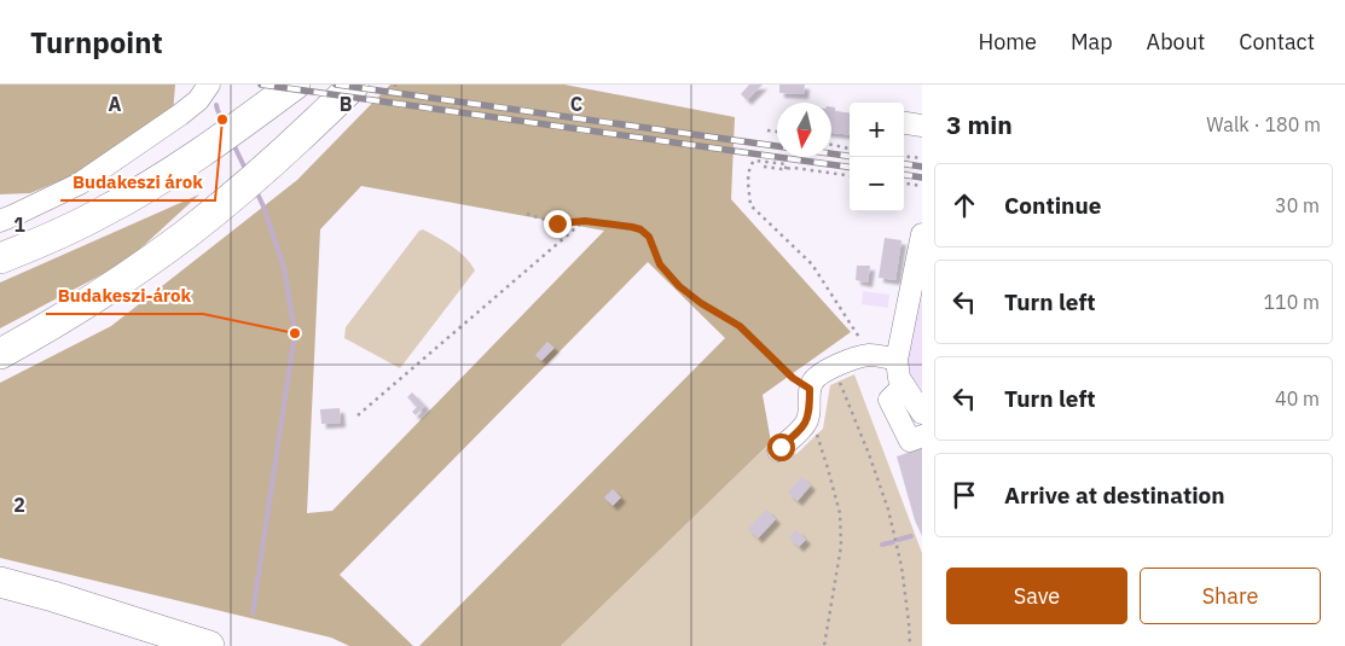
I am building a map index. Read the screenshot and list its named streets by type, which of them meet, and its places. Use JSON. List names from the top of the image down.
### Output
{
  "places": ["Budakeszi árok", "Budakeszi-árok"],
  "north": "bottom",
  "page": {
    "header": "Turnpoint",
    "nav": [
      "Home",
      "Map",
      "About",
      "Contact"
    ],
    "heading": ["3 min", "Walk · 180 m"],
    "map_buttons": ["+", "−"],
    "list": [
      ["Continue", "30 m"],
      ["Turn left", "110 m"],
      ["Turn left", "40 m"],
      "Arrive at destination"
    ],
    "buttons": ["Save", "Share"]
  },
  "grid": {
    "columns": ["A", "B", "C"],
    "rows": ["1", "2"]
  }
}
